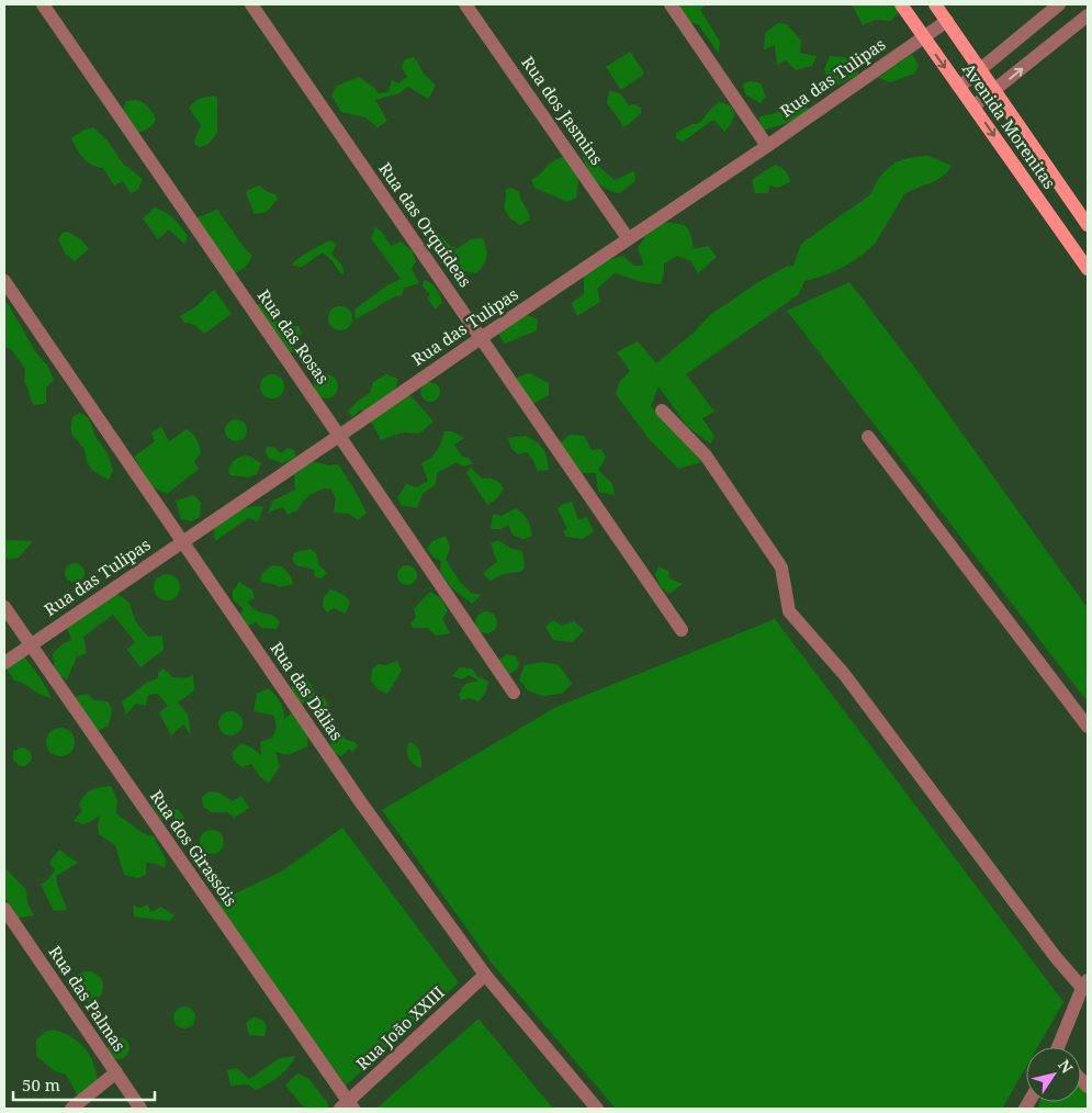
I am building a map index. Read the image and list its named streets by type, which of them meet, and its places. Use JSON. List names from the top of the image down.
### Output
{
  "streets": {
    "main road": ["Avenida Morenitas"],
    "street": [
      "Rua das Tulipas",
      "Rua dos Jasmins",
      "Rua das Orquídeas",
      "Rua das Rosas",
      "Rua das Dálias",
      "Rua dos Girassóis",
      "Rua das Palmas",
      "Rua João XXIII"
    ]
  },
  "crossings": [
    ["Rua das Tulipas", "Rua dos Jasmins"],
    ["Rua das Tulipas", "Avenida Morenitas"],
    ["Rua das Tulipas", "Rua das Orquídeas"],
    ["Rua das Tulipas", "Rua das Rosas"],
    ["Rua das Tulipas", "Rua das Dálias"],
    ["Rua das Tulipas", "Rua dos Girassóis"],
    ["Rua das Dálias", "Rua João XXIII"],
    ["Rua dos Girassóis", "Rua João XXIII"]
  ],
  "scale_bar": "50 m",
  "north": "top right"
}
